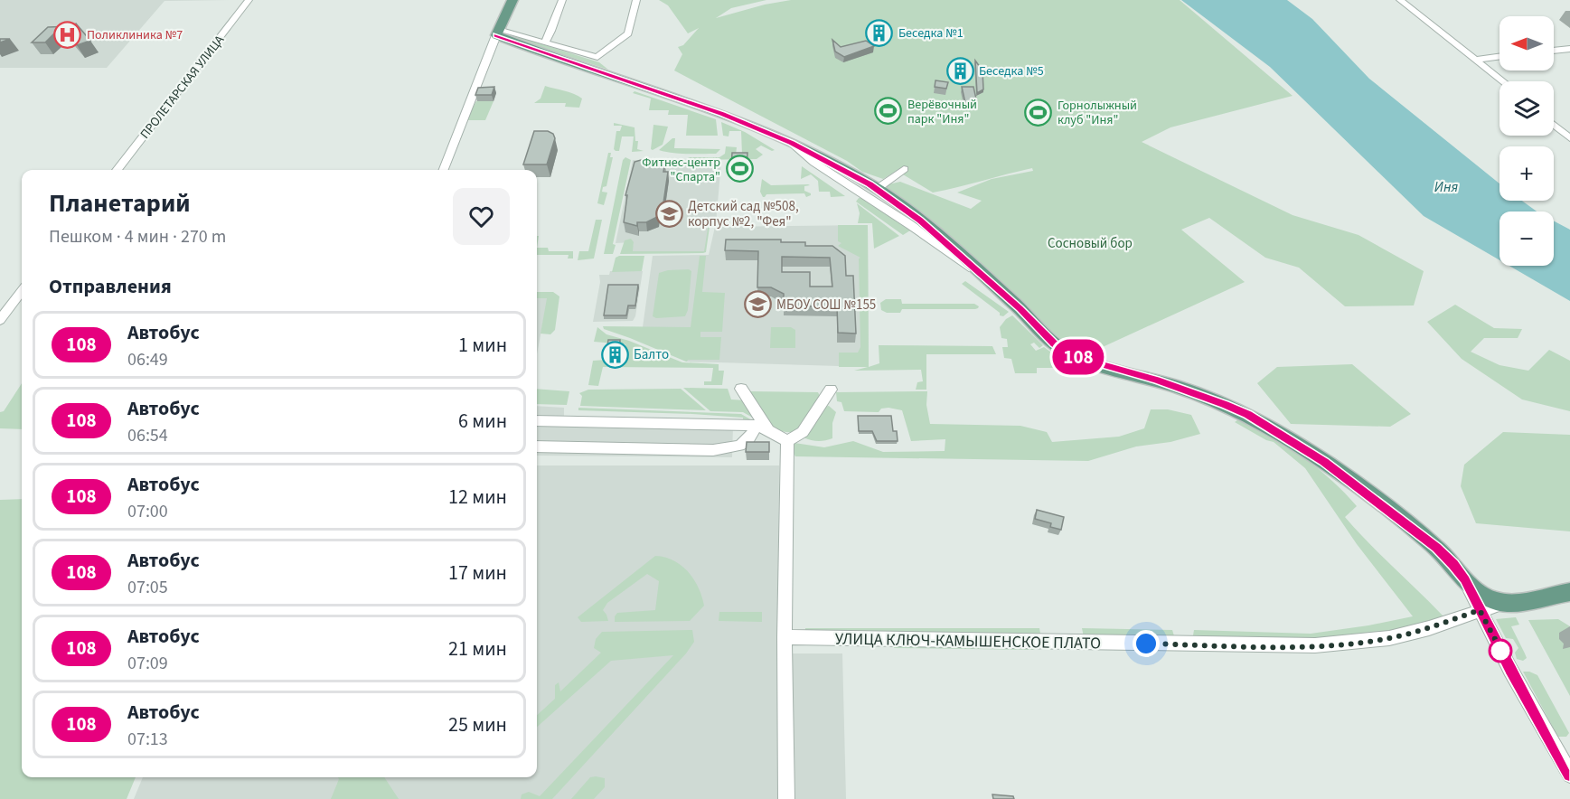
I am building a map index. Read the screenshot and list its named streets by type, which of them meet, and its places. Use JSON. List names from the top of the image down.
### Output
{
  "streets": {
    "street": ["ПРОЛЕТАРСКАЯ УЛИЦА", "УЛИЦА КЛЮЧ-КАМЫШЕНСКОЕ ПЛАТО"]
  },
  "water": ["Иня"],
  "parks": ["Сосновый бор"],
  "places": {
    "building": ["Беседка №1", "Беседка №5", "Балто"],
    "hospital": ["Поликлиника №7"],
    "sports": ["Верёвочный парк \"Иня\"", "Горнолыжный клуб \"Иня\"", "Фитнес-центр \"Спарта\""],
    "school or university": ["Детский сад №508, корпус №2, \"Фея\"", "МБОУ СОШ №155"]
  },
  "lines": ["bus line 108"],
  "north": "left",
  "page": {
    "on_map": "108",
    "map_buttons": ["+", "−"],
    "heading": [
      ["Планетарий", "Пешком · 4 мин · 270 m"],
      "Отправления"
    ],
    "list": [
      {
        "mark": "108",
        "name": "Автобус",
        "note": "06:49",
        "value": "1 мин"
      },
      {
        "mark": "108",
        "name": "Автобус",
        "note": "06:54",
        "value": "6 мин"
      },
      {
        "mark": "108",
        "name": "Автобус",
        "note": "07:00",
        "value": "12 мин"
      },
      {
        "mark": "108",
        "name": "Автобус",
        "note": "07:05",
        "value": "17 мин"
      },
      {
        "mark": "108",
        "name": "Автобус",
        "note": "07:09",
        "value": "21 мин"
      },
      {
        "mark": "108",
        "name": "Автобус",
        "note": "07:13",
        "value": "25 мин"
      }
    ]
  }
}
